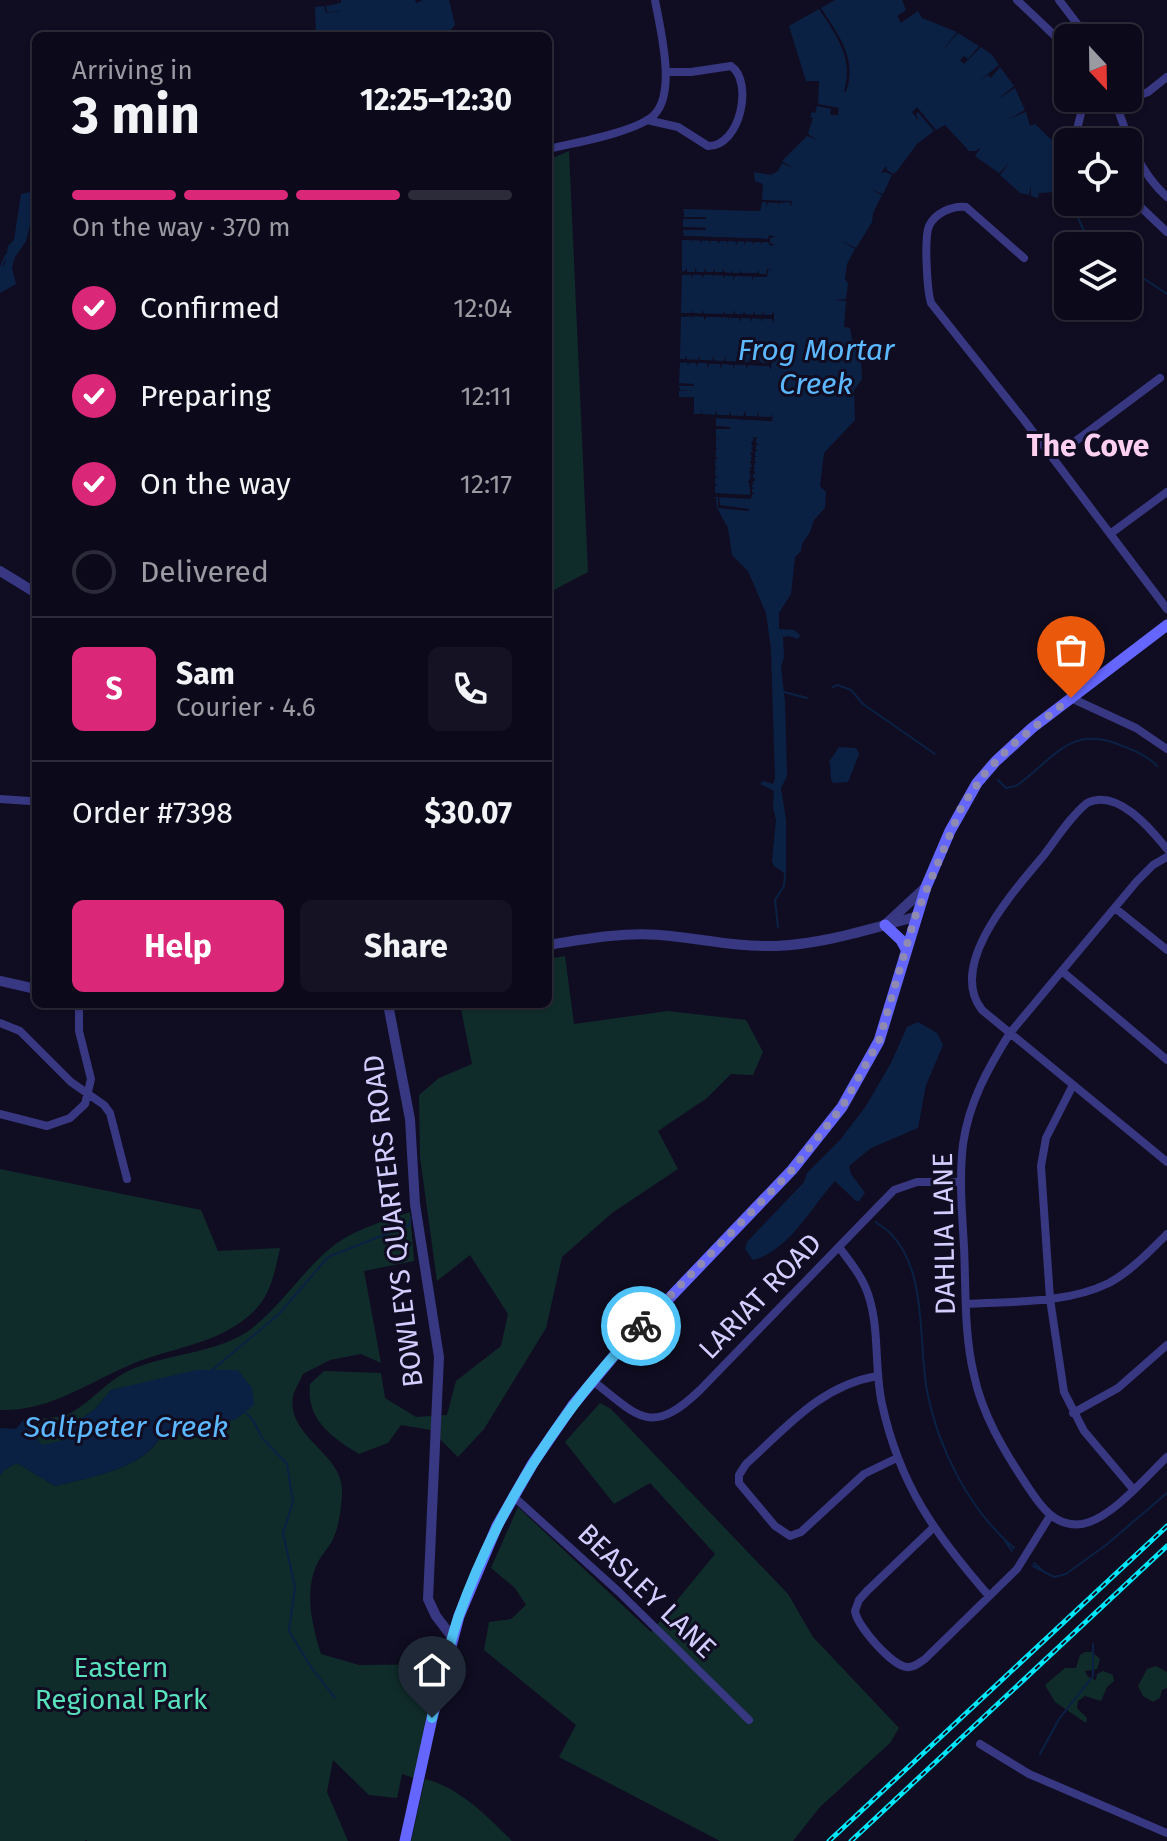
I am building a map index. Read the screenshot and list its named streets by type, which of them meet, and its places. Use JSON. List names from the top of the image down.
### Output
{
  "streets": {
    "street": [
      "BOWLEYS QUARTERS ROAD",
      "DAHLIA LANE",
      "LARIAT ROAD",
      "BEASLEY LANE"
    ]
  },
  "crossings": [
    ["DAHLIA LANE", "LARIAT ROAD"]
  ],
  "districts": ["The Cove"],
  "water": ["Frog Mortar Creek", "Saltpeter Creek"],
  "parks": ["Eastern Regional Park"],
  "north": "bottom",
  "page": {
    "heading": ["3 min", "Arriving in", "12:25–12:30"],
    "panel": [
      "Sam",
      "Courier · 4.6",
      "Order #7398",
      "$30.07"
    ],
    "bar": "On the way · 370 m",
    "list": [
      ["Confirmed", "12:04"],
      ["Preparing", "12:11"],
      ["On the way", "12:17"],
      "Delivered"
    ],
    "round": "S",
    "buttons": ["Help", "Share"]
  }
}
